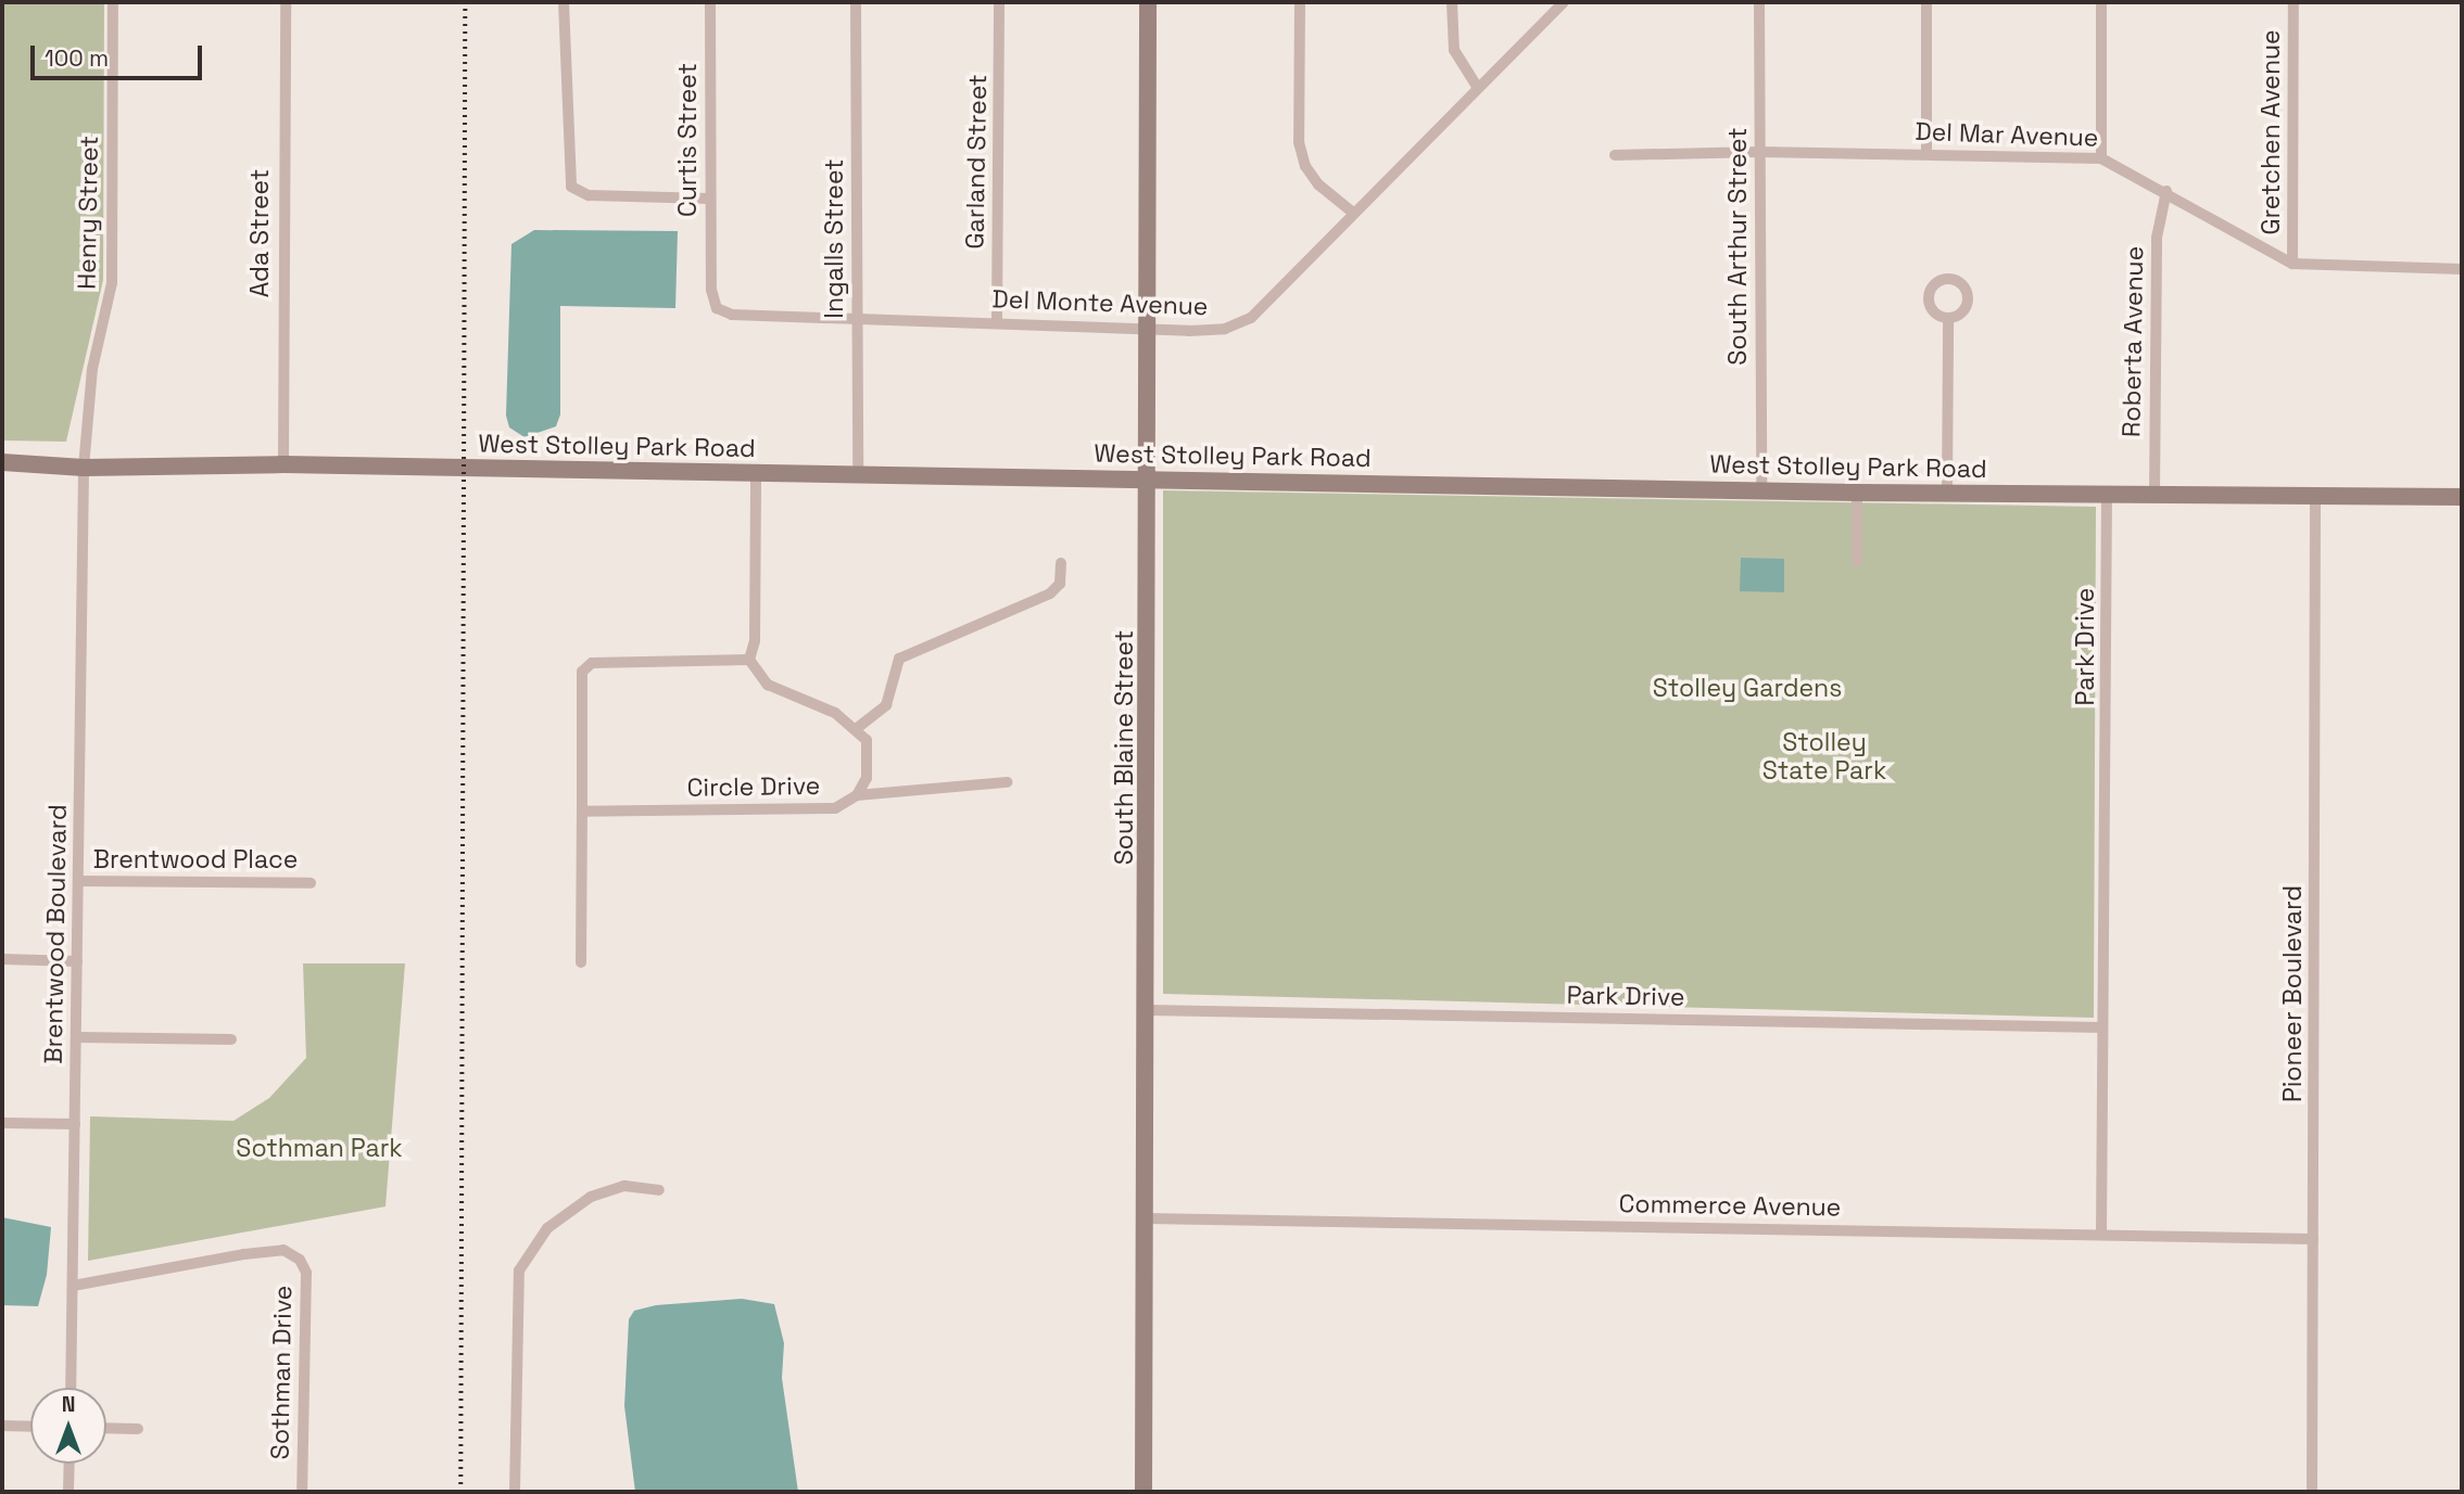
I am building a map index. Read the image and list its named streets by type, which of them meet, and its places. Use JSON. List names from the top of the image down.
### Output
{
  "streets": {
    "main road": ["West Stolley Park Road", "South Blaine Street"],
    "street": [
      "Gretchen Avenue",
      "Del Mar Avenue",
      "Curtis Street",
      "Garland Street",
      "Henry Street",
      "Ada Street",
      "Ingalls Street",
      "South Arthur Street",
      "Del Monte Avenue",
      "Roberta Avenue",
      "Park Drive",
      "Circle Drive",
      "Brentwood Place",
      "Brentwood Boulevard",
      "Pioneer Boulevard",
      "Commerce Avenue",
      "Sothman Drive"
    ]
  },
  "crossings": [
    ["Gretchen Avenue", "Del Mar Avenue"],
    ["Del Mar Avenue", "South Arthur Street"],
    ["Del Mar Avenue", "Roberta Avenue"],
    ["Curtis Street", "Del Monte Avenue"],
    ["Garland Street", "Del Monte Avenue"],
    ["Henry Street", "West Stolley Park Road"],
    ["Henry Street", "Brentwood Boulevard"],
    ["Ada Street", "West Stolley Park Road"],
    ["Ingalls Street", "Del Monte Avenue"],
    ["Ingalls Street", "West Stolley Park Road"],
    ["South Arthur Street", "West Stolley Park Road"],
    ["Del Monte Avenue", "South Blaine Street"],
    ["Roberta Avenue", "West Stolley Park Road"],
    ["West Stolley Park Road", "Park Drive"],
    ["West Stolley Park Road", "South Blaine Street"],
    ["West Stolley Park Road", "Brentwood Boulevard"],
    ["West Stolley Park Road", "Pioneer Boulevard"],
    ["Park Drive", "South Blaine Street"],
    ["Park Drive", "Commerce Avenue"],
    ["South Blaine Street", "Commerce Avenue"],
    ["Brentwood Place", "Brentwood Boulevard"],
    ["Brentwood Boulevard", "Sothman Drive"],
    ["Pioneer Boulevard", "Commerce Avenue"]
  ],
  "parks": ["Stolley Gardens", "Stolley State Park", "Sothman Park"],
  "scale_bar": "100 m",
  "north": "top"
}
